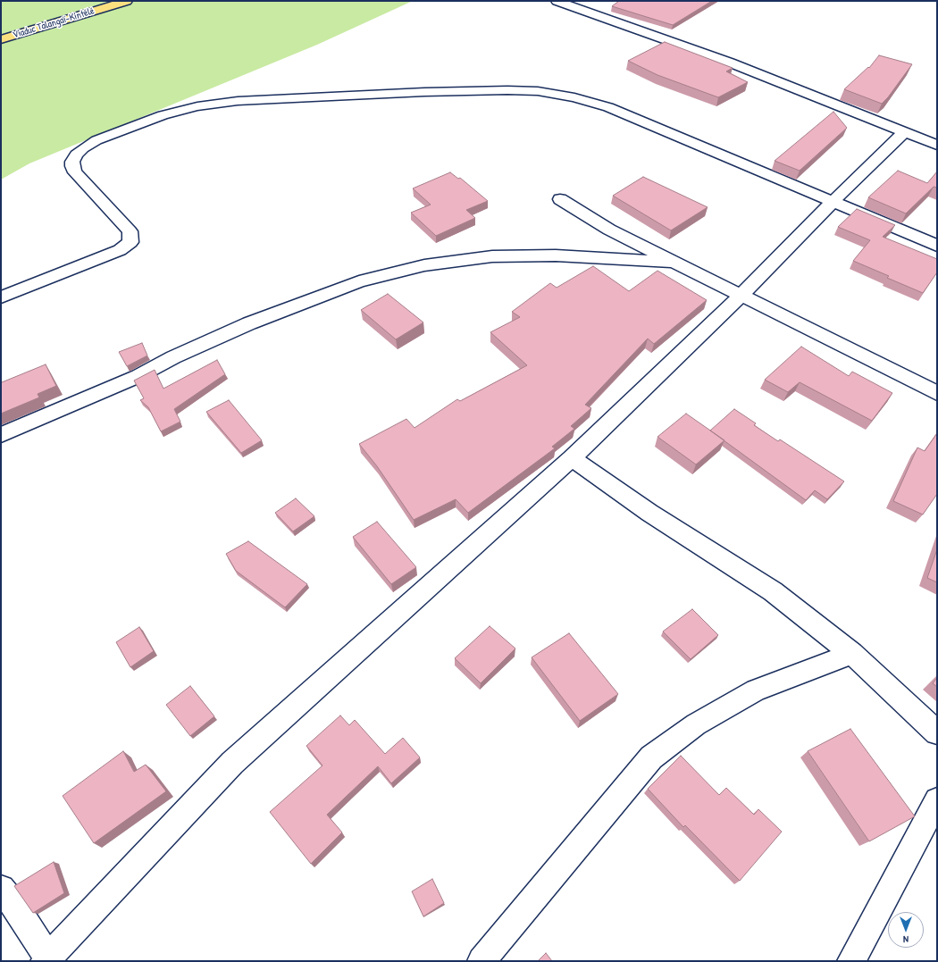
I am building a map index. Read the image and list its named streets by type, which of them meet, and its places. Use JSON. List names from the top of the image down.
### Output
{
  "streets": {
    "highway": ["Viaduc Talangaï-Kintélé"]
  },
  "north": "bottom"
}
